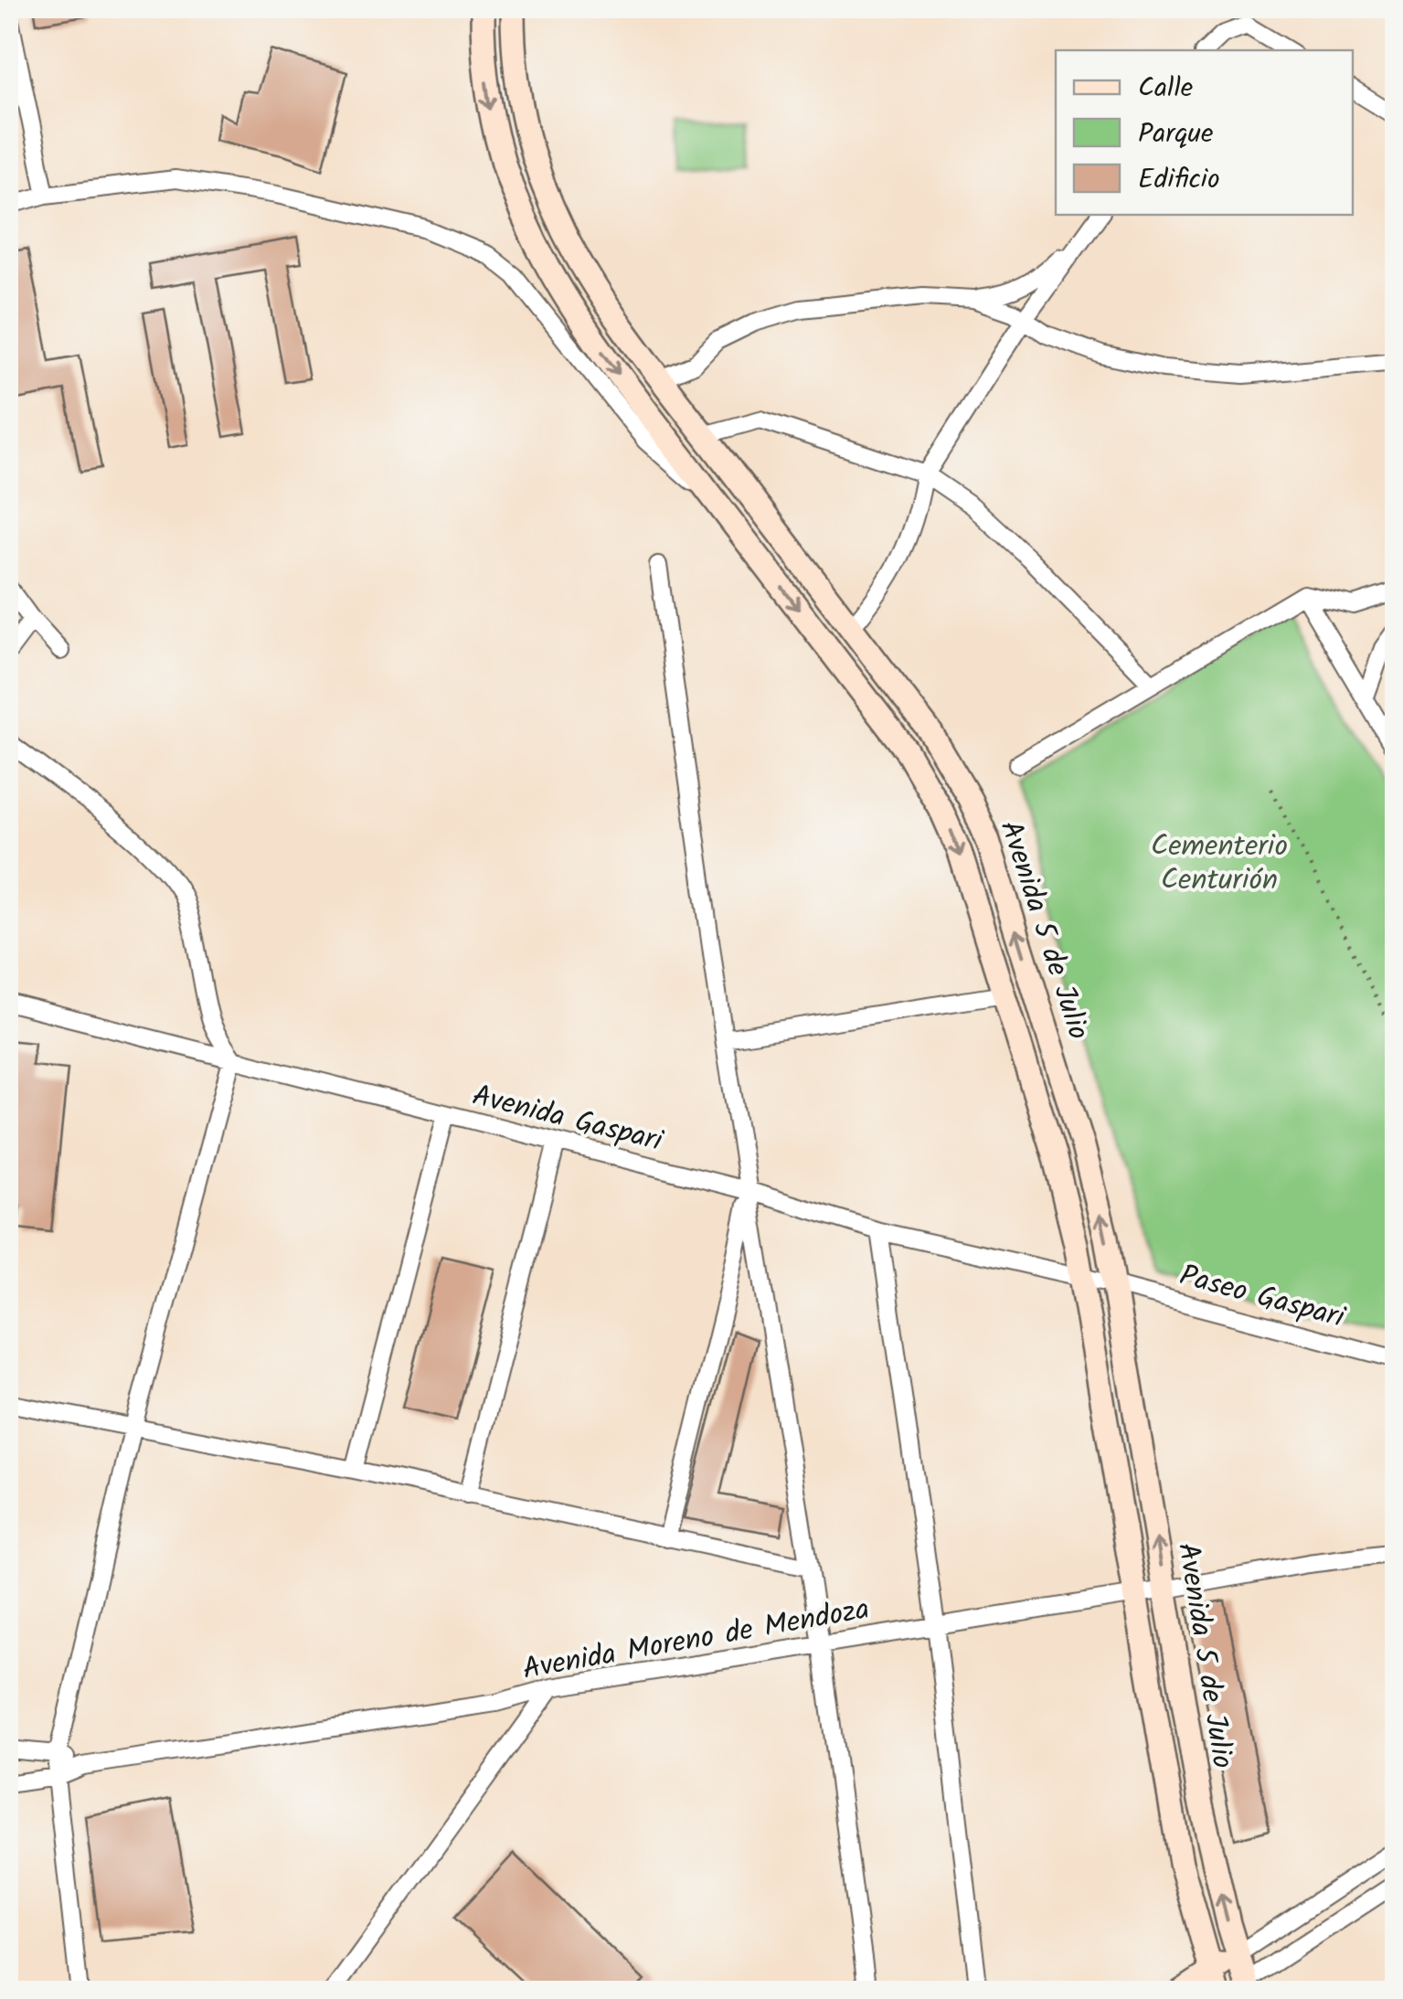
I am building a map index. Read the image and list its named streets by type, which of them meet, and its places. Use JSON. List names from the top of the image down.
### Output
{
  "streets": {
    "street": [
      "Avenida 5 de Julio",
      "Avenida Gaspari",
      "Paseo Gaspari",
      "Avenida Moreno de Mendoza"
    ]
  },
  "crossings": [
    ["Avenida 5 de Julio", "Avenida Gaspari"],
    ["Avenida 5 de Julio", "Paseo Gaspari"],
    ["Avenida 5 de Julio", "Avenida Moreno de Mendoza"],
    ["Avenida Gaspari", "Paseo Gaspari"]
  ],
  "parks": ["Cementerio Centurión"],
  "legend": ["Calle", "Parque", "Edificio"]
}
